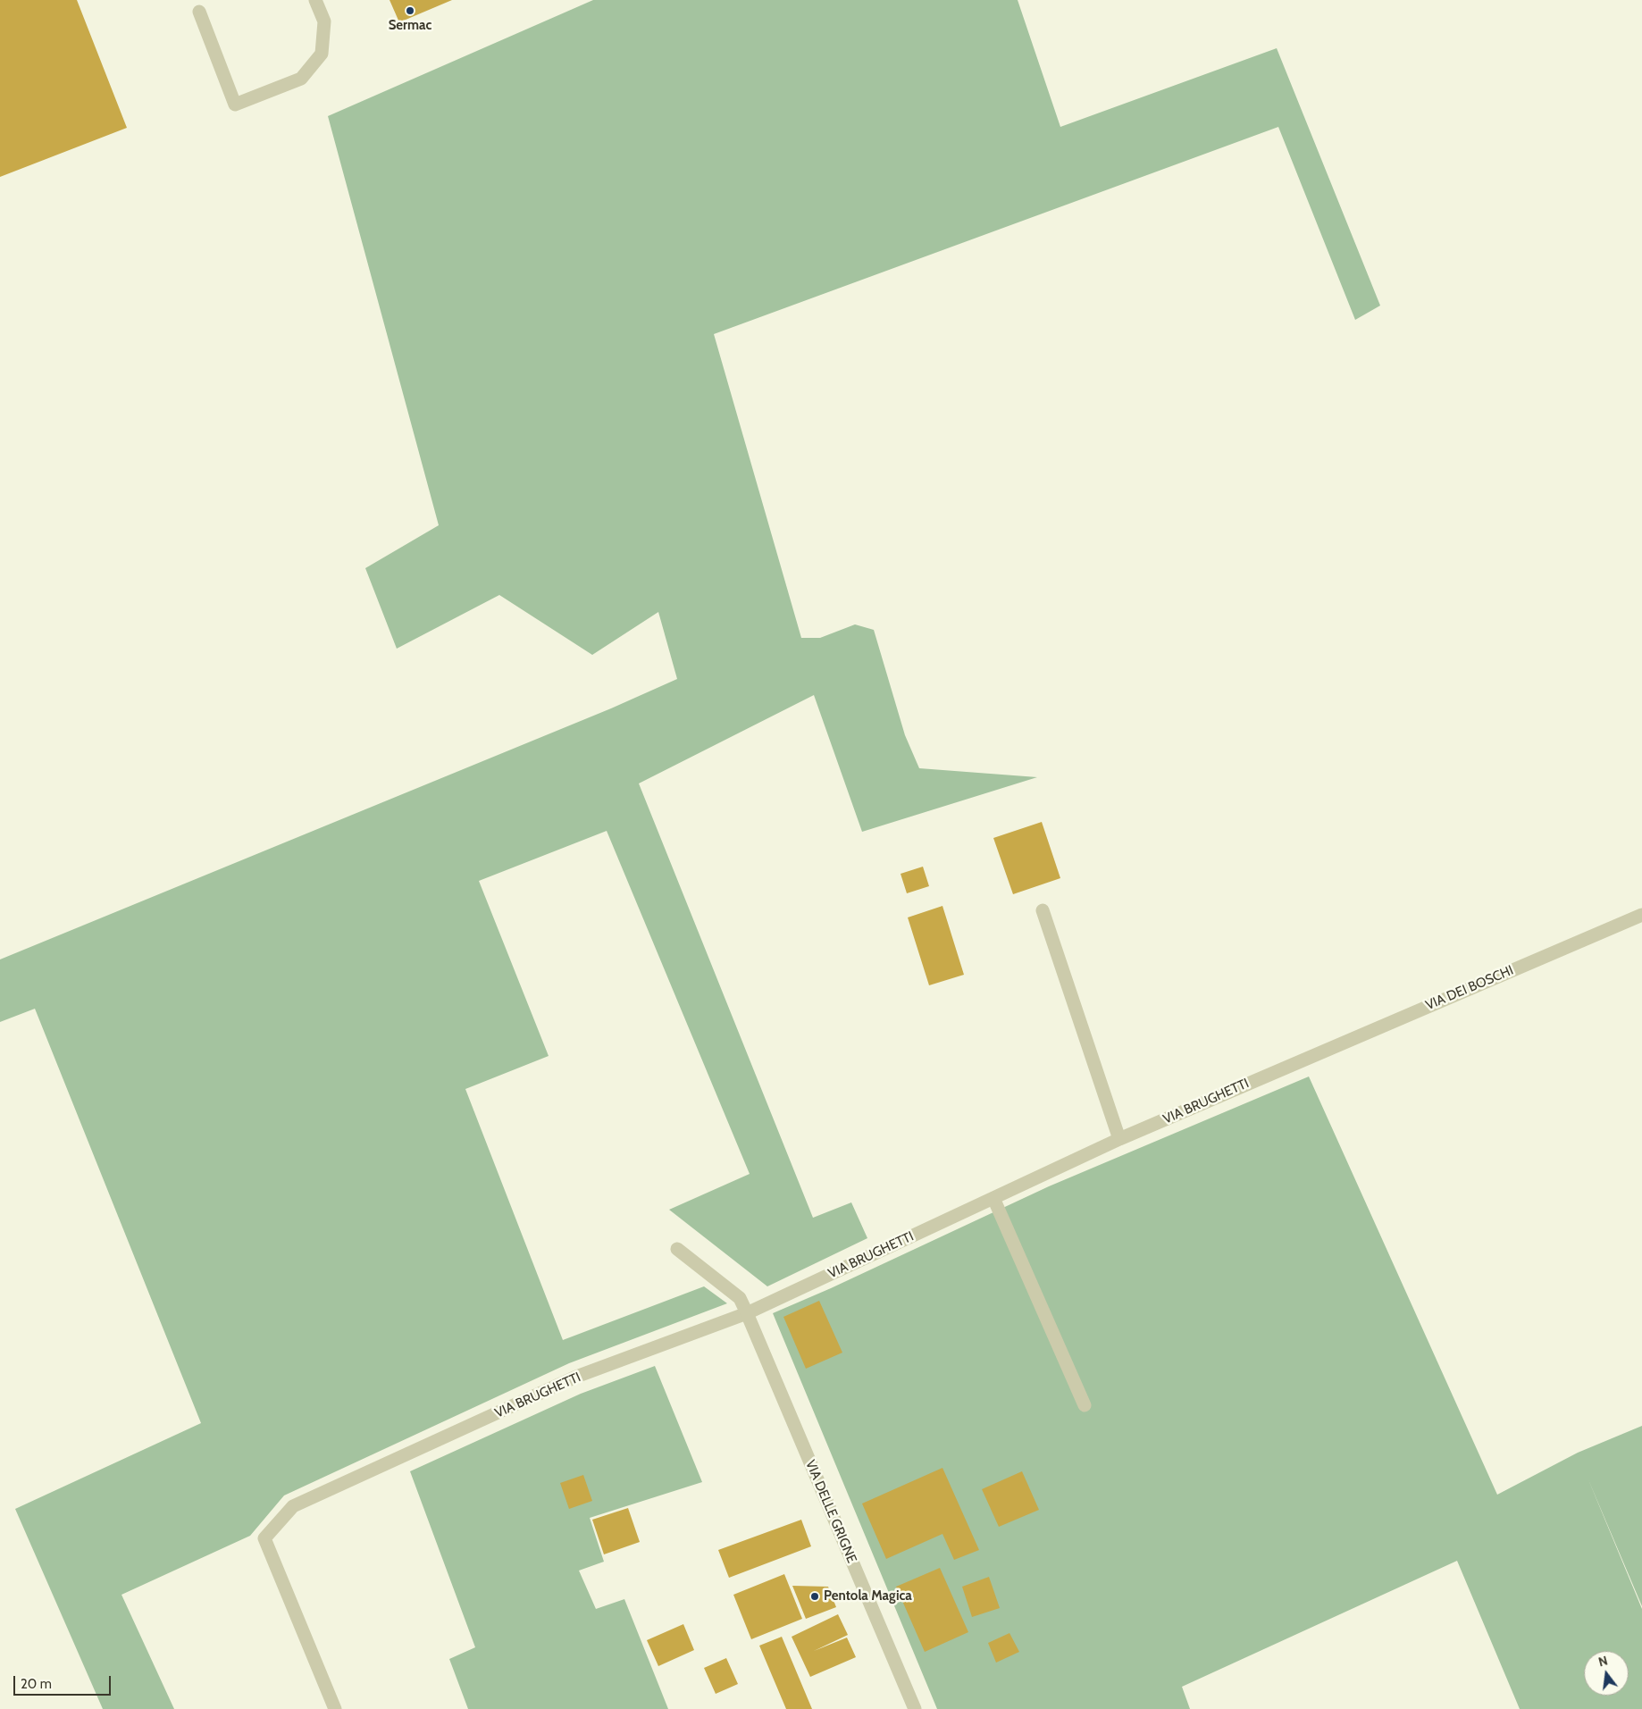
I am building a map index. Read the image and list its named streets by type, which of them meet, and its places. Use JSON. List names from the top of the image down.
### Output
{
  "streets": {
    "street": ["VIA DEI BOSCHI", "VIA BRUGHETTI", "VIA DELLE GRIGNE"]
  },
  "crossings": [
    ["VIA DEI BOSCHI", "VIA BRUGHETTI"],
    ["VIA BRUGHETTI", "VIA DELLE GRIGNE"]
  ],
  "places": ["Sermac", "Pentola Magica"],
  "scale_bar": "20 m",
  "north": "top"
}
